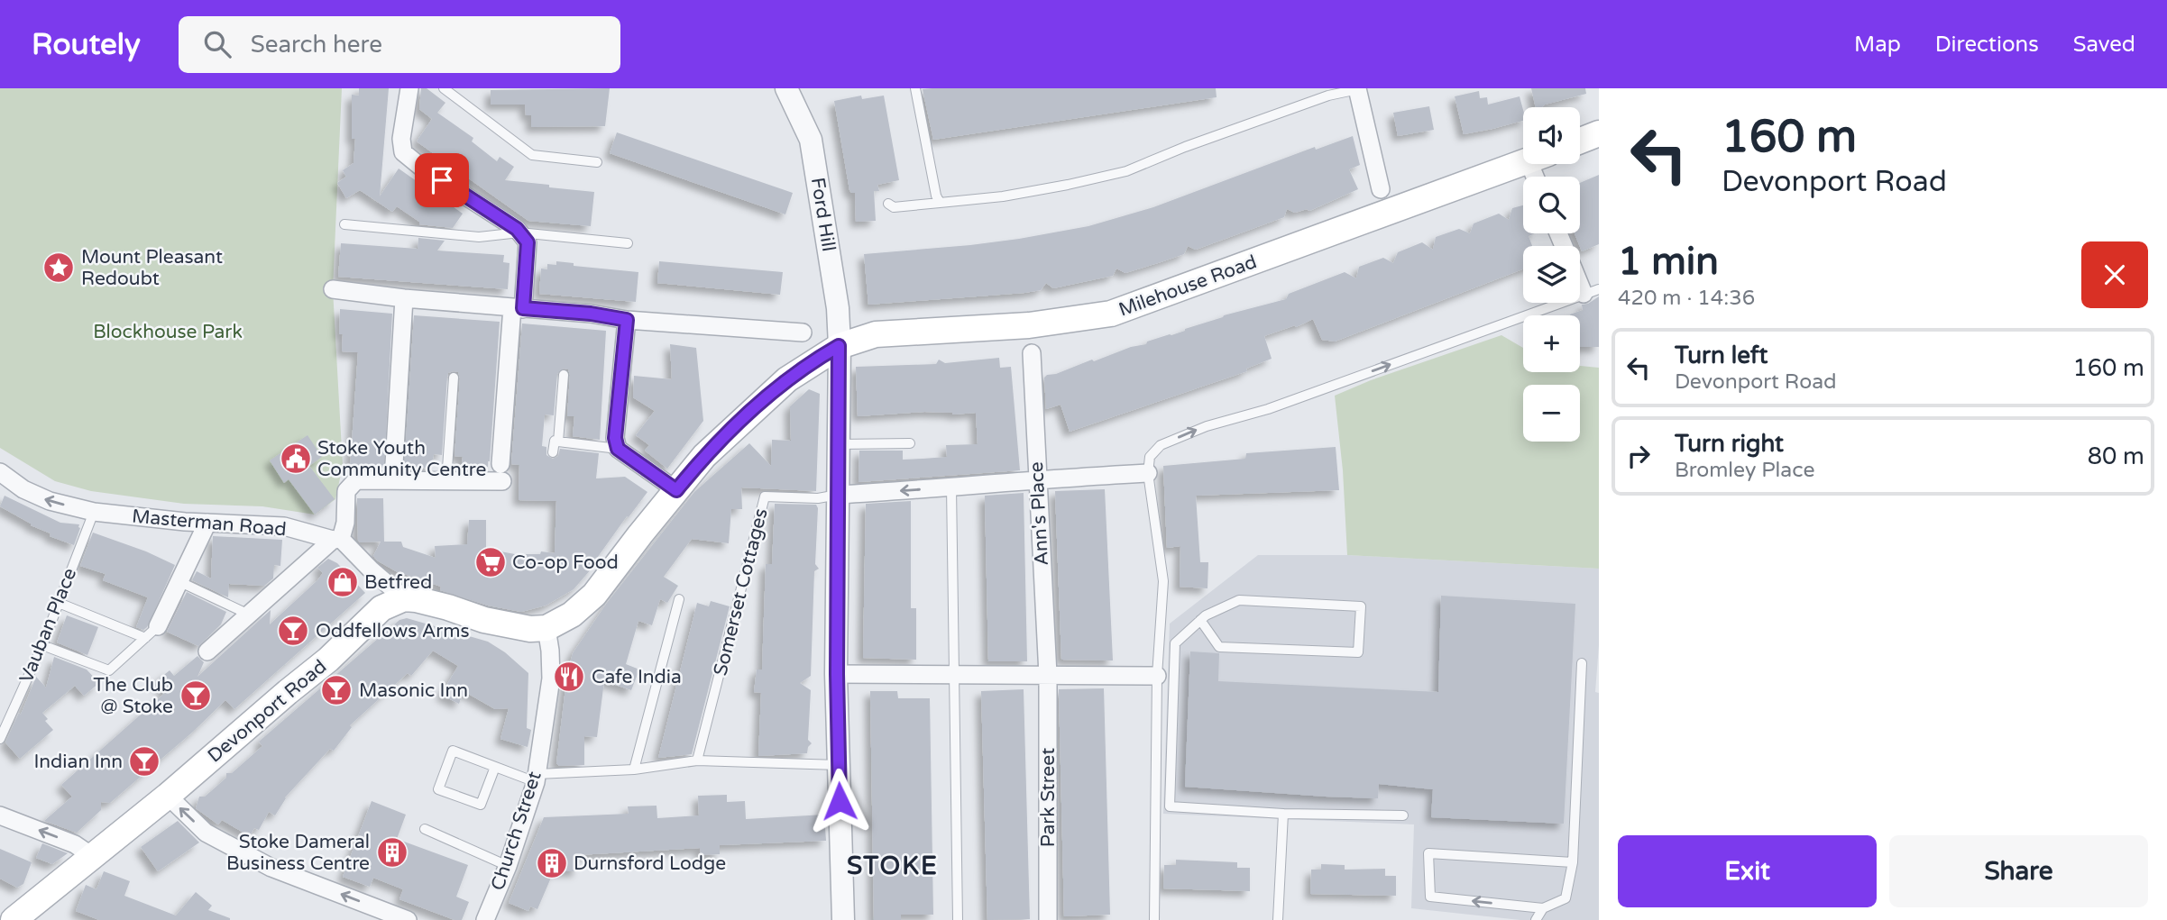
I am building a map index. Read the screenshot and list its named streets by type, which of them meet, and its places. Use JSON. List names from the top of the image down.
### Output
{
  "streets": {
    "main road": ["Milehouse Road", "Devonport Road"],
    "street": [
      "Ford Hill",
      "Ann's Place",
      "Masterman Road",
      "Park Street",
      "Church Street"
    ],
    "lane": ["Somerset Cottages", "Vauban Place"]
  },
  "crossings": [
    ["Ford Hill", "Milehouse Road"],
    ["Ford Hill", "Somerset Cottages"],
    ["Ann's Place", "Park Street"],
    ["Masterman Road", "Vauban Place"],
    ["Masterman Road", "Devonport Road"]
  ],
  "districts": ["STOKE"],
  "parks": ["Blockhouse Park"],
  "places": {
    "place": ["Mount Pleasant Redoubt"],
    "public building": ["Stoke Youth Community Centre"],
    "supermarket": ["Co-op Food"],
    "shop": ["Betfred"],
    "bar": [
      "Oddfellows Arms",
      "Masonic Inn",
      "The Club @ Stoke",
      "Indian Inn"
    ],
    "restaurant": ["Cafe India"],
    "building": ["Stoke Dameral Business Centre", "Durnsford Lodge"]
  },
  "page": {
    "header": "Routely",
    "search": "Search here",
    "nav": ["Map", "Directions", "Saved"],
    "turn": ["160 m", "Devonport Road"],
    "map_buttons": ["+", "−"],
    "heading": ["1 min", "420 m · 14:36"],
    "list": [
      {
        "name": "Turn left",
        "note": "Devonport Road",
        "value": "160 m"
      },
      {
        "name": "Turn right",
        "note": "Bromley Place",
        "value": "80 m"
      }
    ],
    "buttons": ["Exit", "Share"]
  }
}
